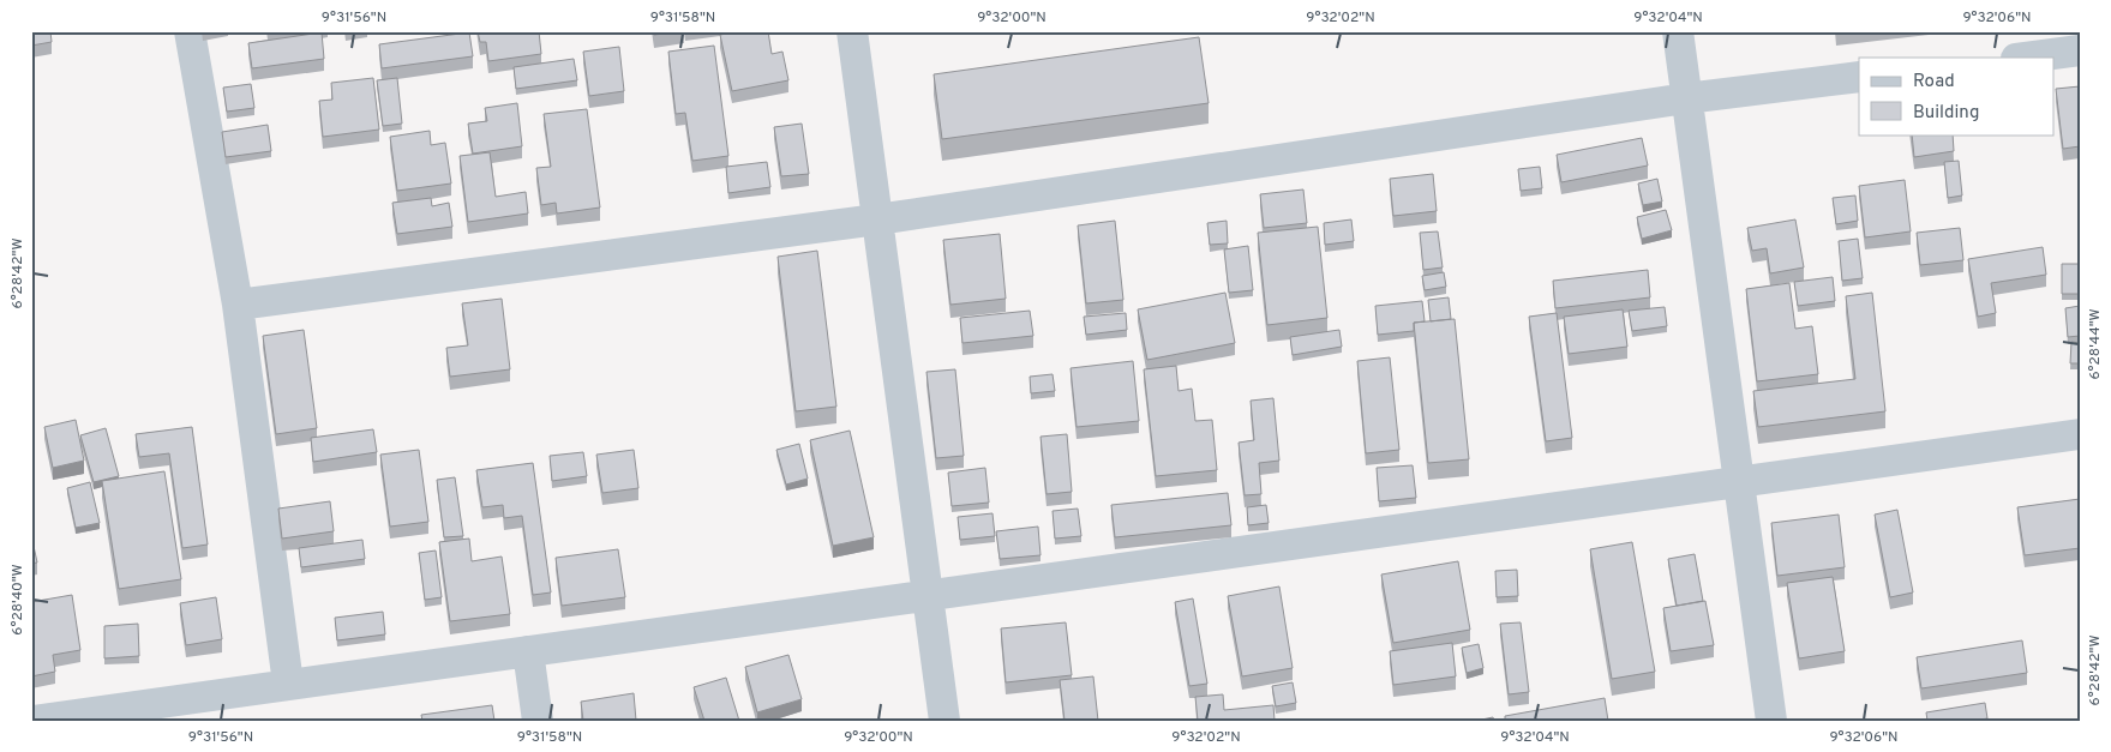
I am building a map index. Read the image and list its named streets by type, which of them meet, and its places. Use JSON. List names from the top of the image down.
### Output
{
  "legend": ["Road", "Building"],
  "coordinates": [
    "9°31'56\"N",
    "9°31'58\"N",
    "9°32'00\"N",
    "9°32'02\"N",
    "9°32'04\"N",
    "9°32'06\"N",
    "6°28'42\"W",
    "6°28'44\"W",
    "6°28'40\"W"
  ]
}
